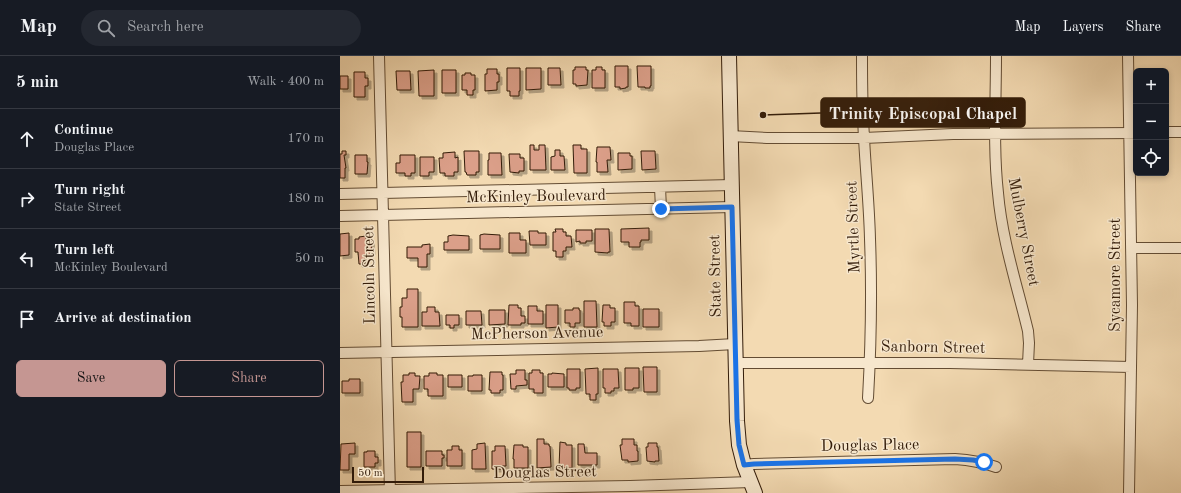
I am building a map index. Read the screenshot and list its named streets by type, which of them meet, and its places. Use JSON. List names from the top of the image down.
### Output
{
  "streets": {
    "street": [
      "McKinley Boulevard",
      "Myrtle Street",
      "Mulberry Street",
      "Lincoln Street",
      "Sycamore Street",
      "State Street",
      "McPherson Avenue",
      "Sanborn Street",
      "Douglas Place",
      "Douglas Street"
    ]
  },
  "crossings": [
    ["McKinley Boulevard", "Lincoln Street"],
    ["McKinley Boulevard", "State Street"],
    ["Myrtle Street", "Sanborn Street"],
    ["Mulberry Street", "Sanborn Street"],
    ["Lincoln Street", "McPherson Avenue"],
    ["Lincoln Street", "Douglas Street"],
    ["Sycamore Street", "Sanborn Street"],
    ["State Street", "McPherson Avenue"],
    ["State Street", "Sanborn Street"],
    ["State Street", "Douglas Place"],
    ["State Street", "Douglas Street"]
  ],
  "places": ["Trinity Episcopal Chapel"],
  "scale_bar": "50 m",
  "page": {
    "header": "Map",
    "search": "Search here",
    "nav": ["Map", "Layers", "Share"],
    "heading": ["5 min", "Walk · 400 m"],
    "map_buttons": ["+", "−"],
    "list": [
      ["Continue", "Douglas Place", "170 m"],
      ["Turn right", "State Street", "180 m"],
      ["Turn left", "McKinley Boulevard", "50 m"],
      "Arrive at destination"
    ],
    "buttons": ["Save", "Share"],
    "scale": "50 m"
  }
}
